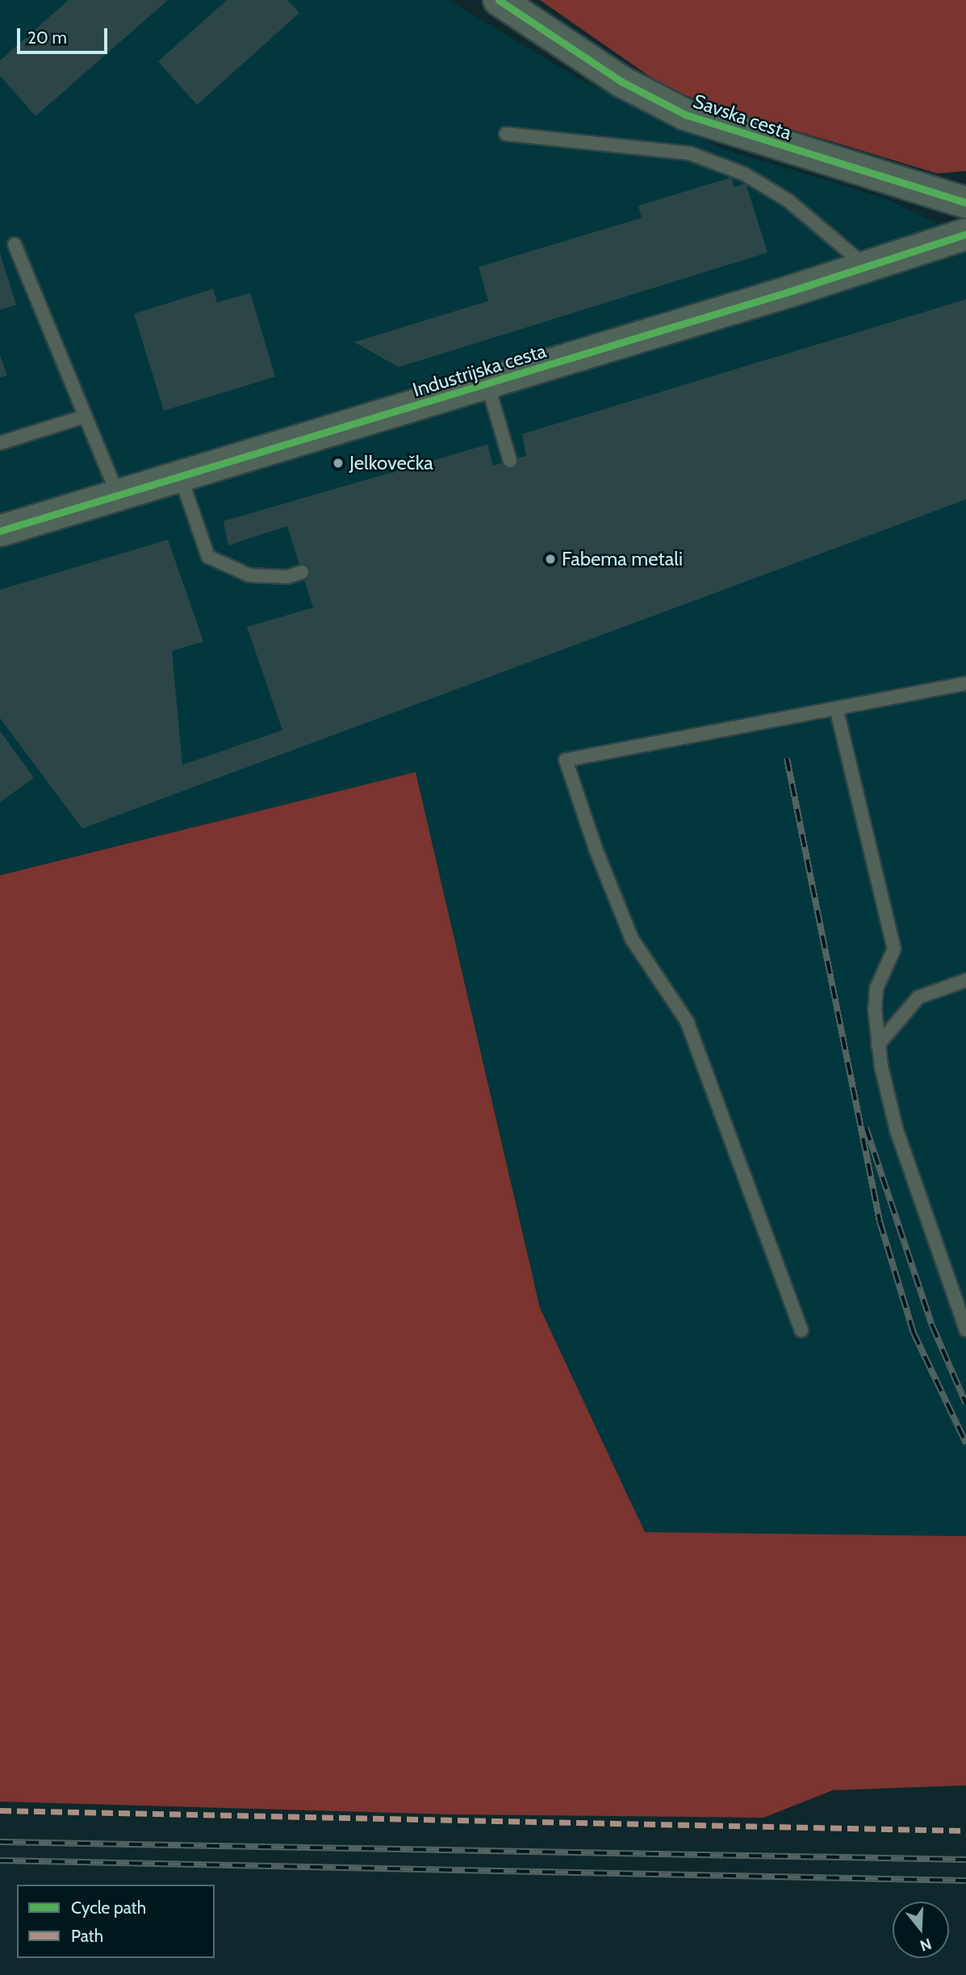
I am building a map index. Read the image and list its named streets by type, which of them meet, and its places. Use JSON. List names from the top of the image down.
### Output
{
  "streets": {
    "street": ["Savska cesta", "Industrijska cesta"]
  },
  "places": ["Jelkovečka", "Fabema metali"],
  "legend": ["Cycle path", "Path"],
  "scale_bar": "20 m",
  "north": "bottom"
}
